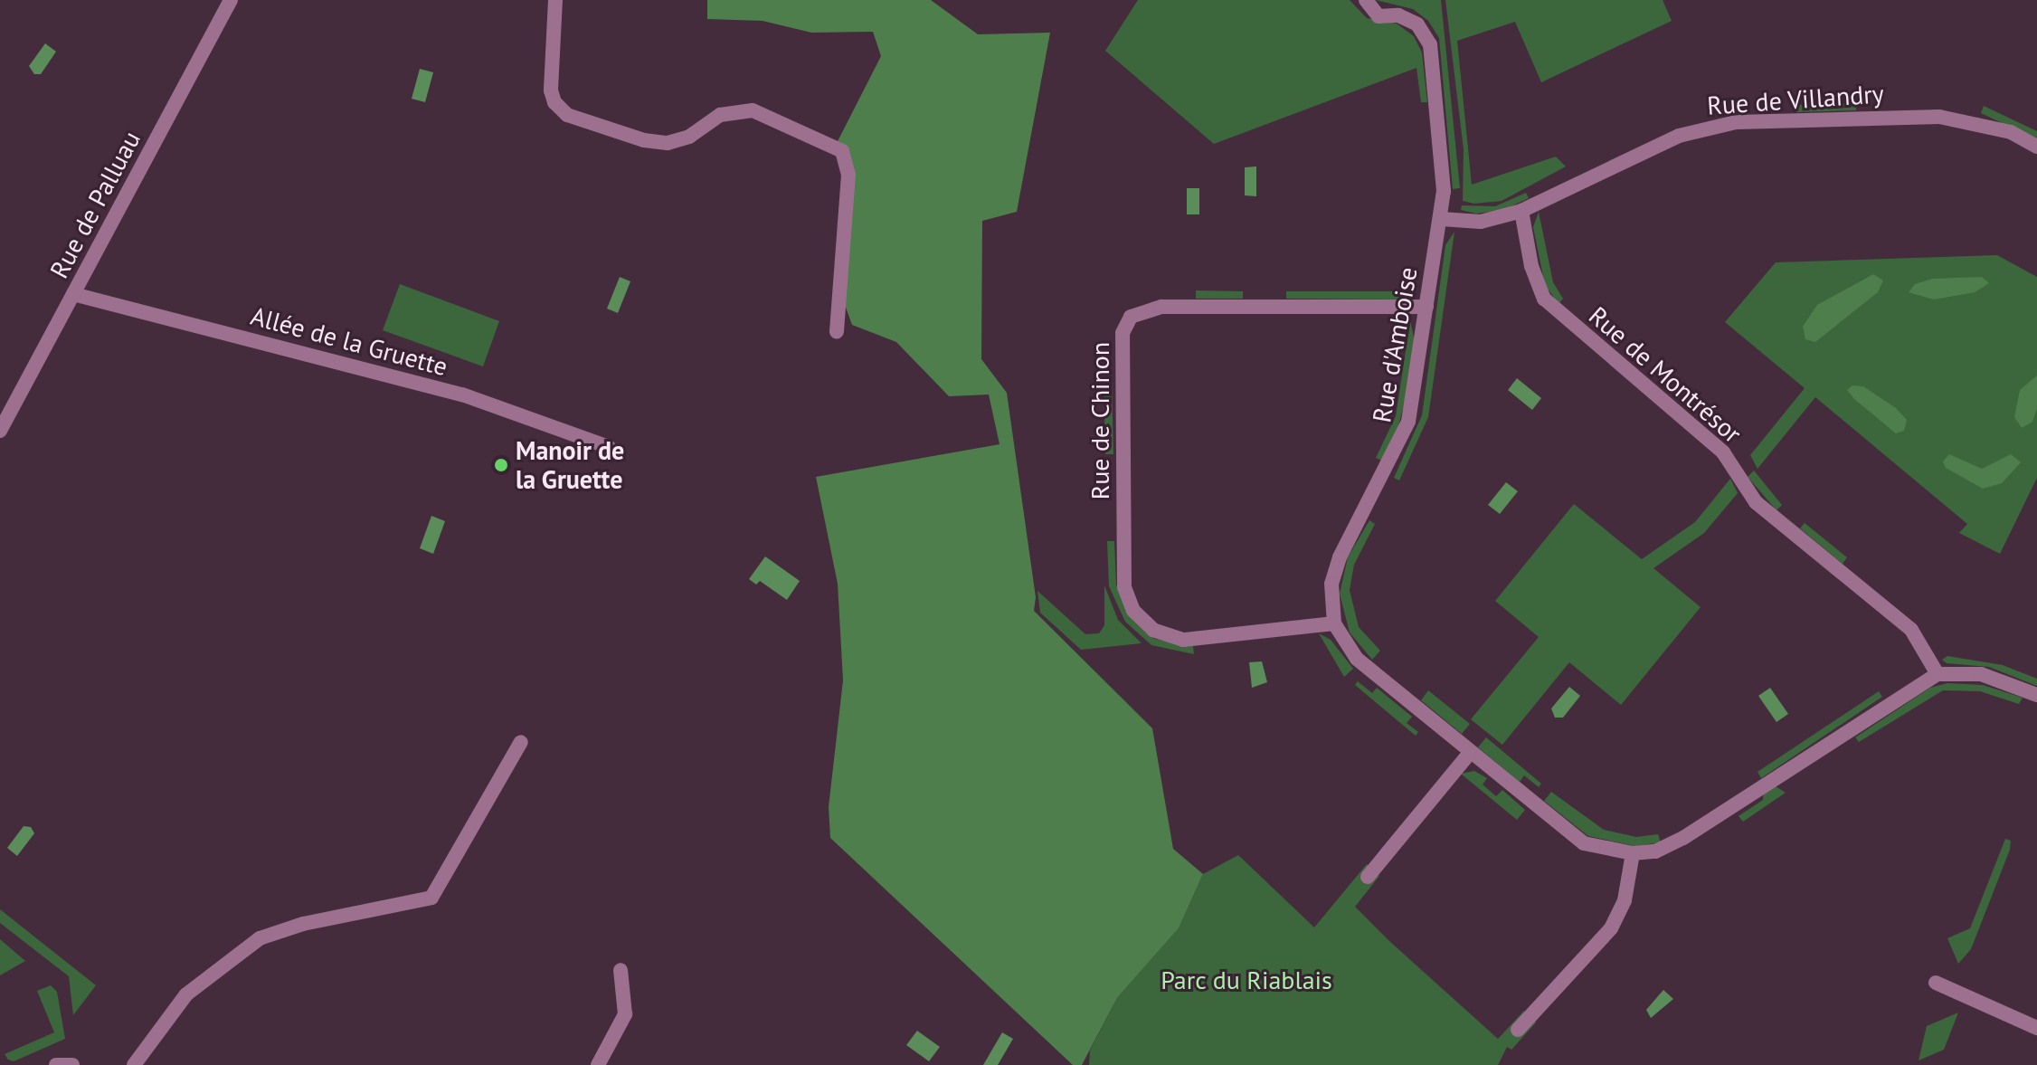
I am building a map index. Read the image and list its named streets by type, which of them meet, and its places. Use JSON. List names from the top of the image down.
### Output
{
  "streets": {
    "street": [
      "Rue de Villandry",
      "Rue de Palluau",
      "Allée de la Gruette",
      "Rue d'Amboise",
      "Rue de Montrésor",
      "Rue de Chinon"
    ]
  },
  "crossings": [
    ["Rue de Villandry", "Rue d'Amboise"],
    ["Rue de Villandry", "Rue de Montrésor"],
    ["Rue de Palluau", "Allée de la Gruette"],
    ["Rue d'Amboise", "Rue de Montrésor"],
    ["Rue d'Amboise", "Rue de Chinon"]
  ],
  "parks": ["Parc du Riablais"],
  "places": ["Manoir de la Gruette"]
}
